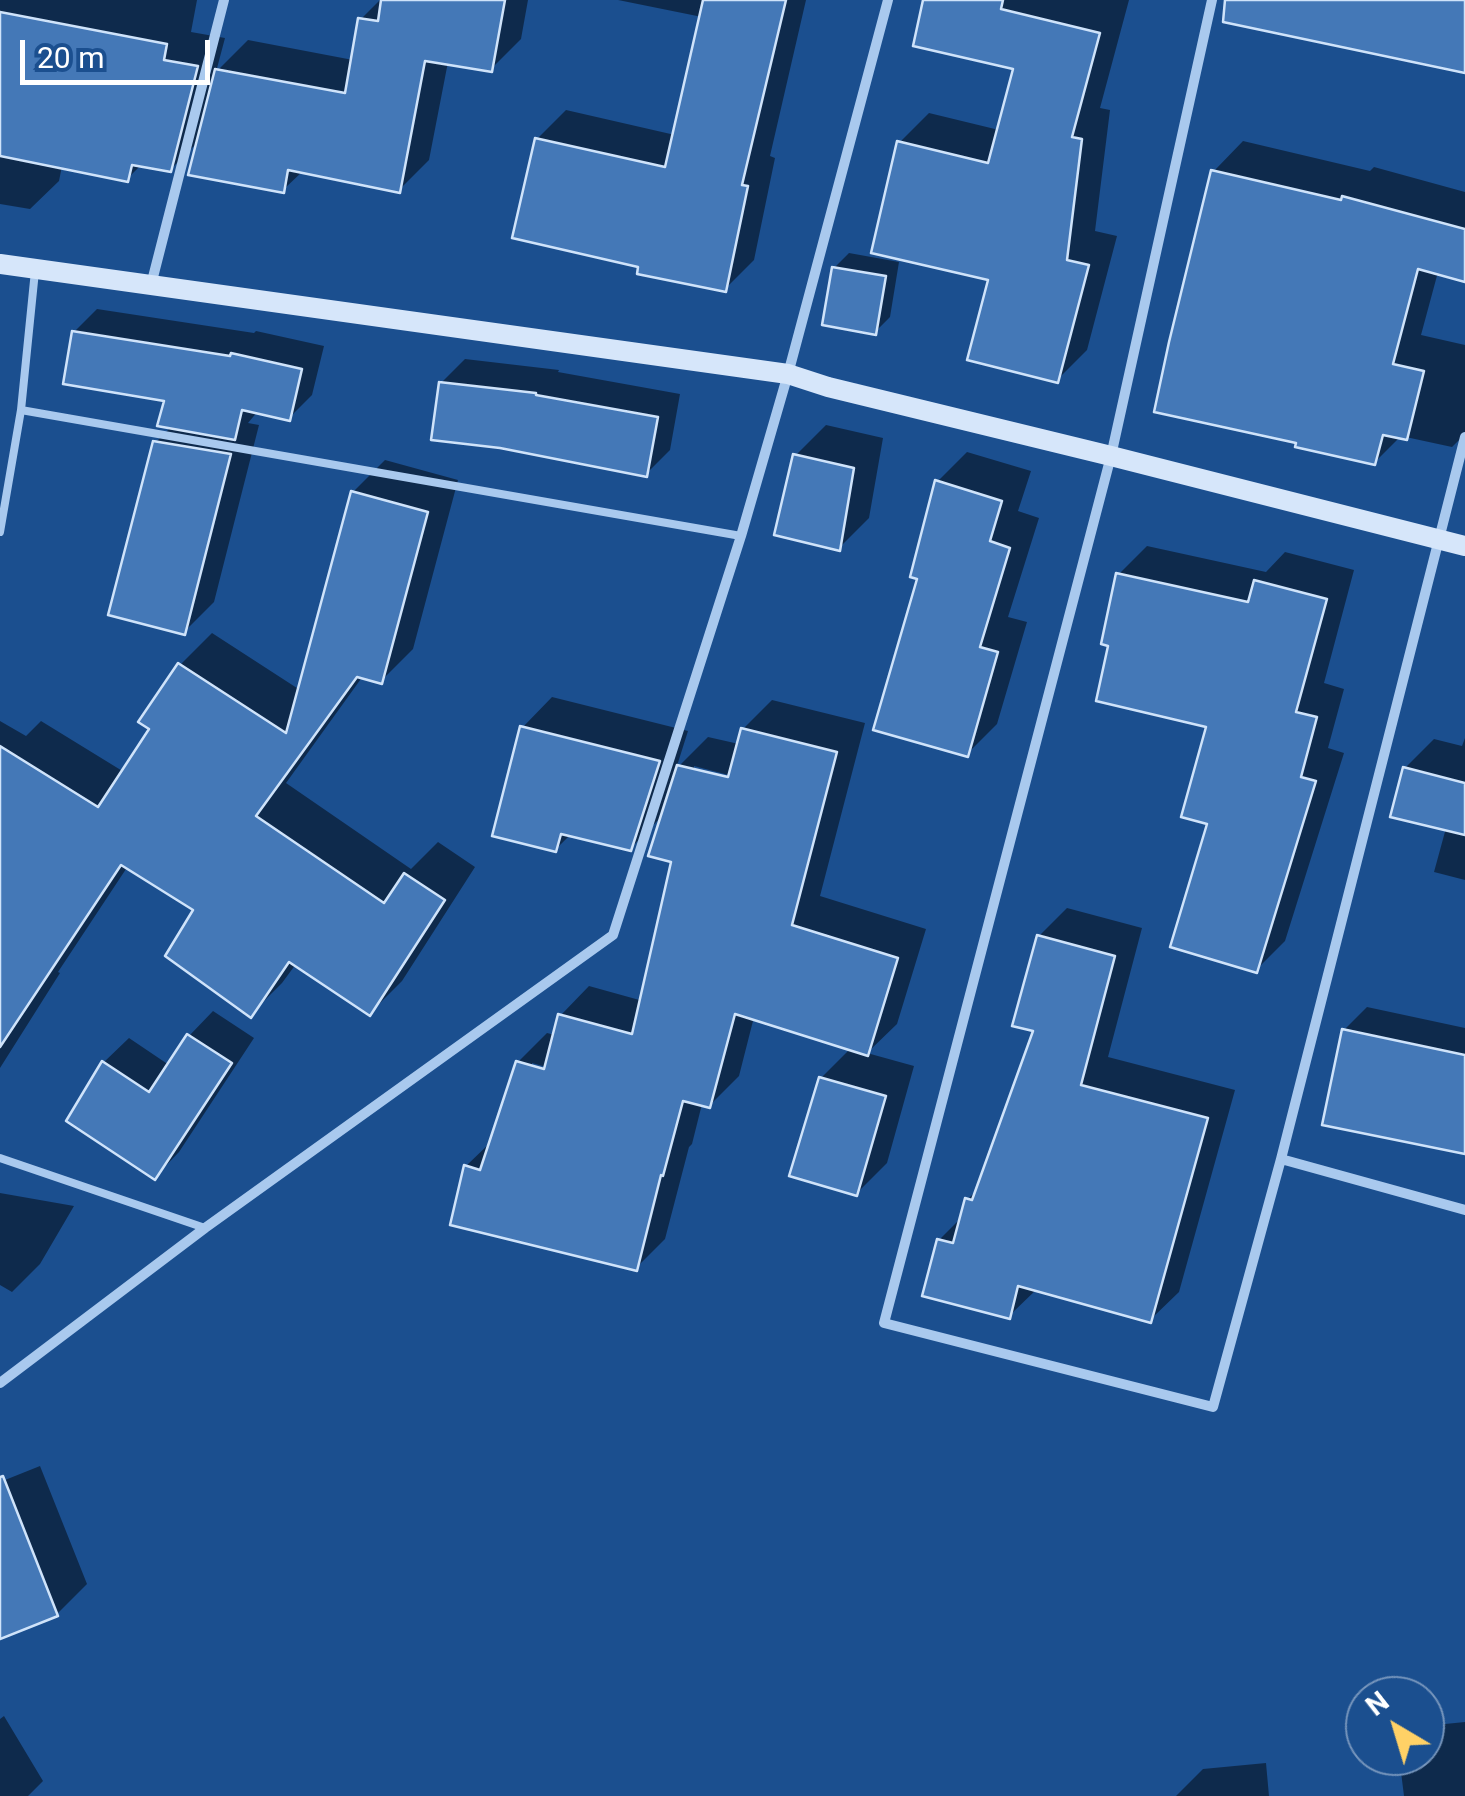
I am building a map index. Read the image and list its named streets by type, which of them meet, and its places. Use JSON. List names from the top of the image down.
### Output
{
  "scale_bar": "20 m",
  "north": "top left"
}
